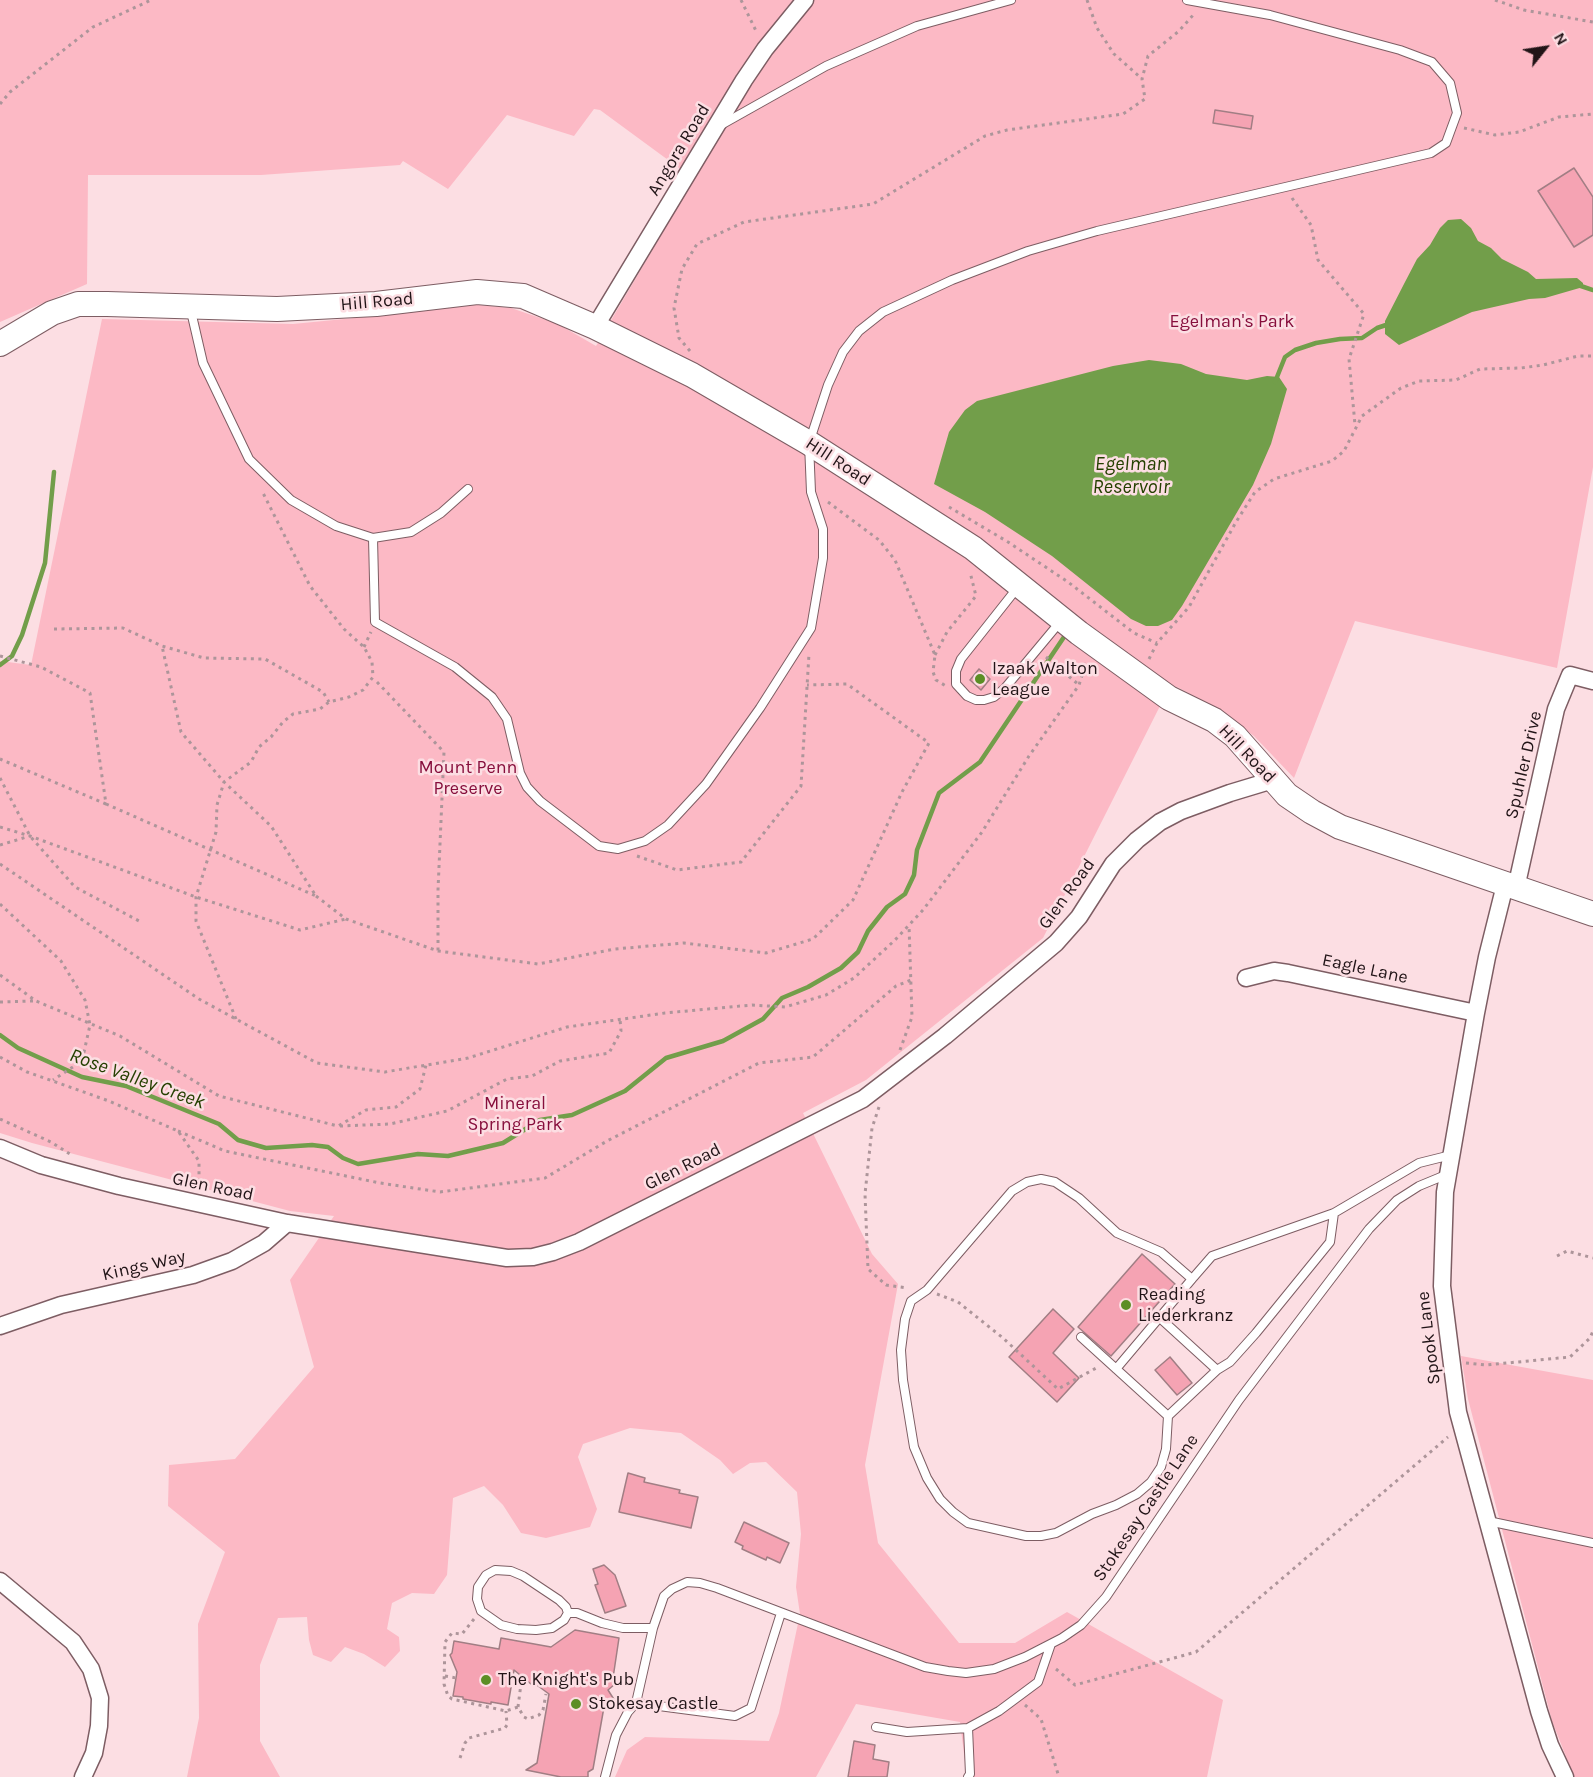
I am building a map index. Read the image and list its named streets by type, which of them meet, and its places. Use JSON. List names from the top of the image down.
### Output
{
  "streets": {
    "street": [
      "Angora Road",
      "Hill Road",
      "Spuhler Drive",
      "Glen Road",
      "Eagle Lane",
      "Kings Way",
      "Spook Lane"
    ],
    "lane": ["Stokesay Castle Lane"]
  },
  "crossings": [
    ["Angora Road", "Hill Road"],
    ["Hill Road", "Spuhler Drive"],
    ["Hill Road", "Glen Road"],
    ["Hill Road", "Spook Lane"],
    ["Spuhler Drive", "Spook Lane"],
    ["Glen Road", "Kings Way"],
    ["Eagle Lane", "Spook Lane"],
    ["Spook Lane", "Stokesay Castle Lane"]
  ],
  "water": ["Egelman Reservoir", "Rose Valley Creek"],
  "parks": ["Egelman's Park", "Mount Penn Preserve", "Mineral Spring Park"],
  "places": [
    "Izaak Walton League",
    "Reading Liederkranz",
    "The Knight's Pub",
    "Stokesay Castle"
  ],
  "north": "top right"
}
